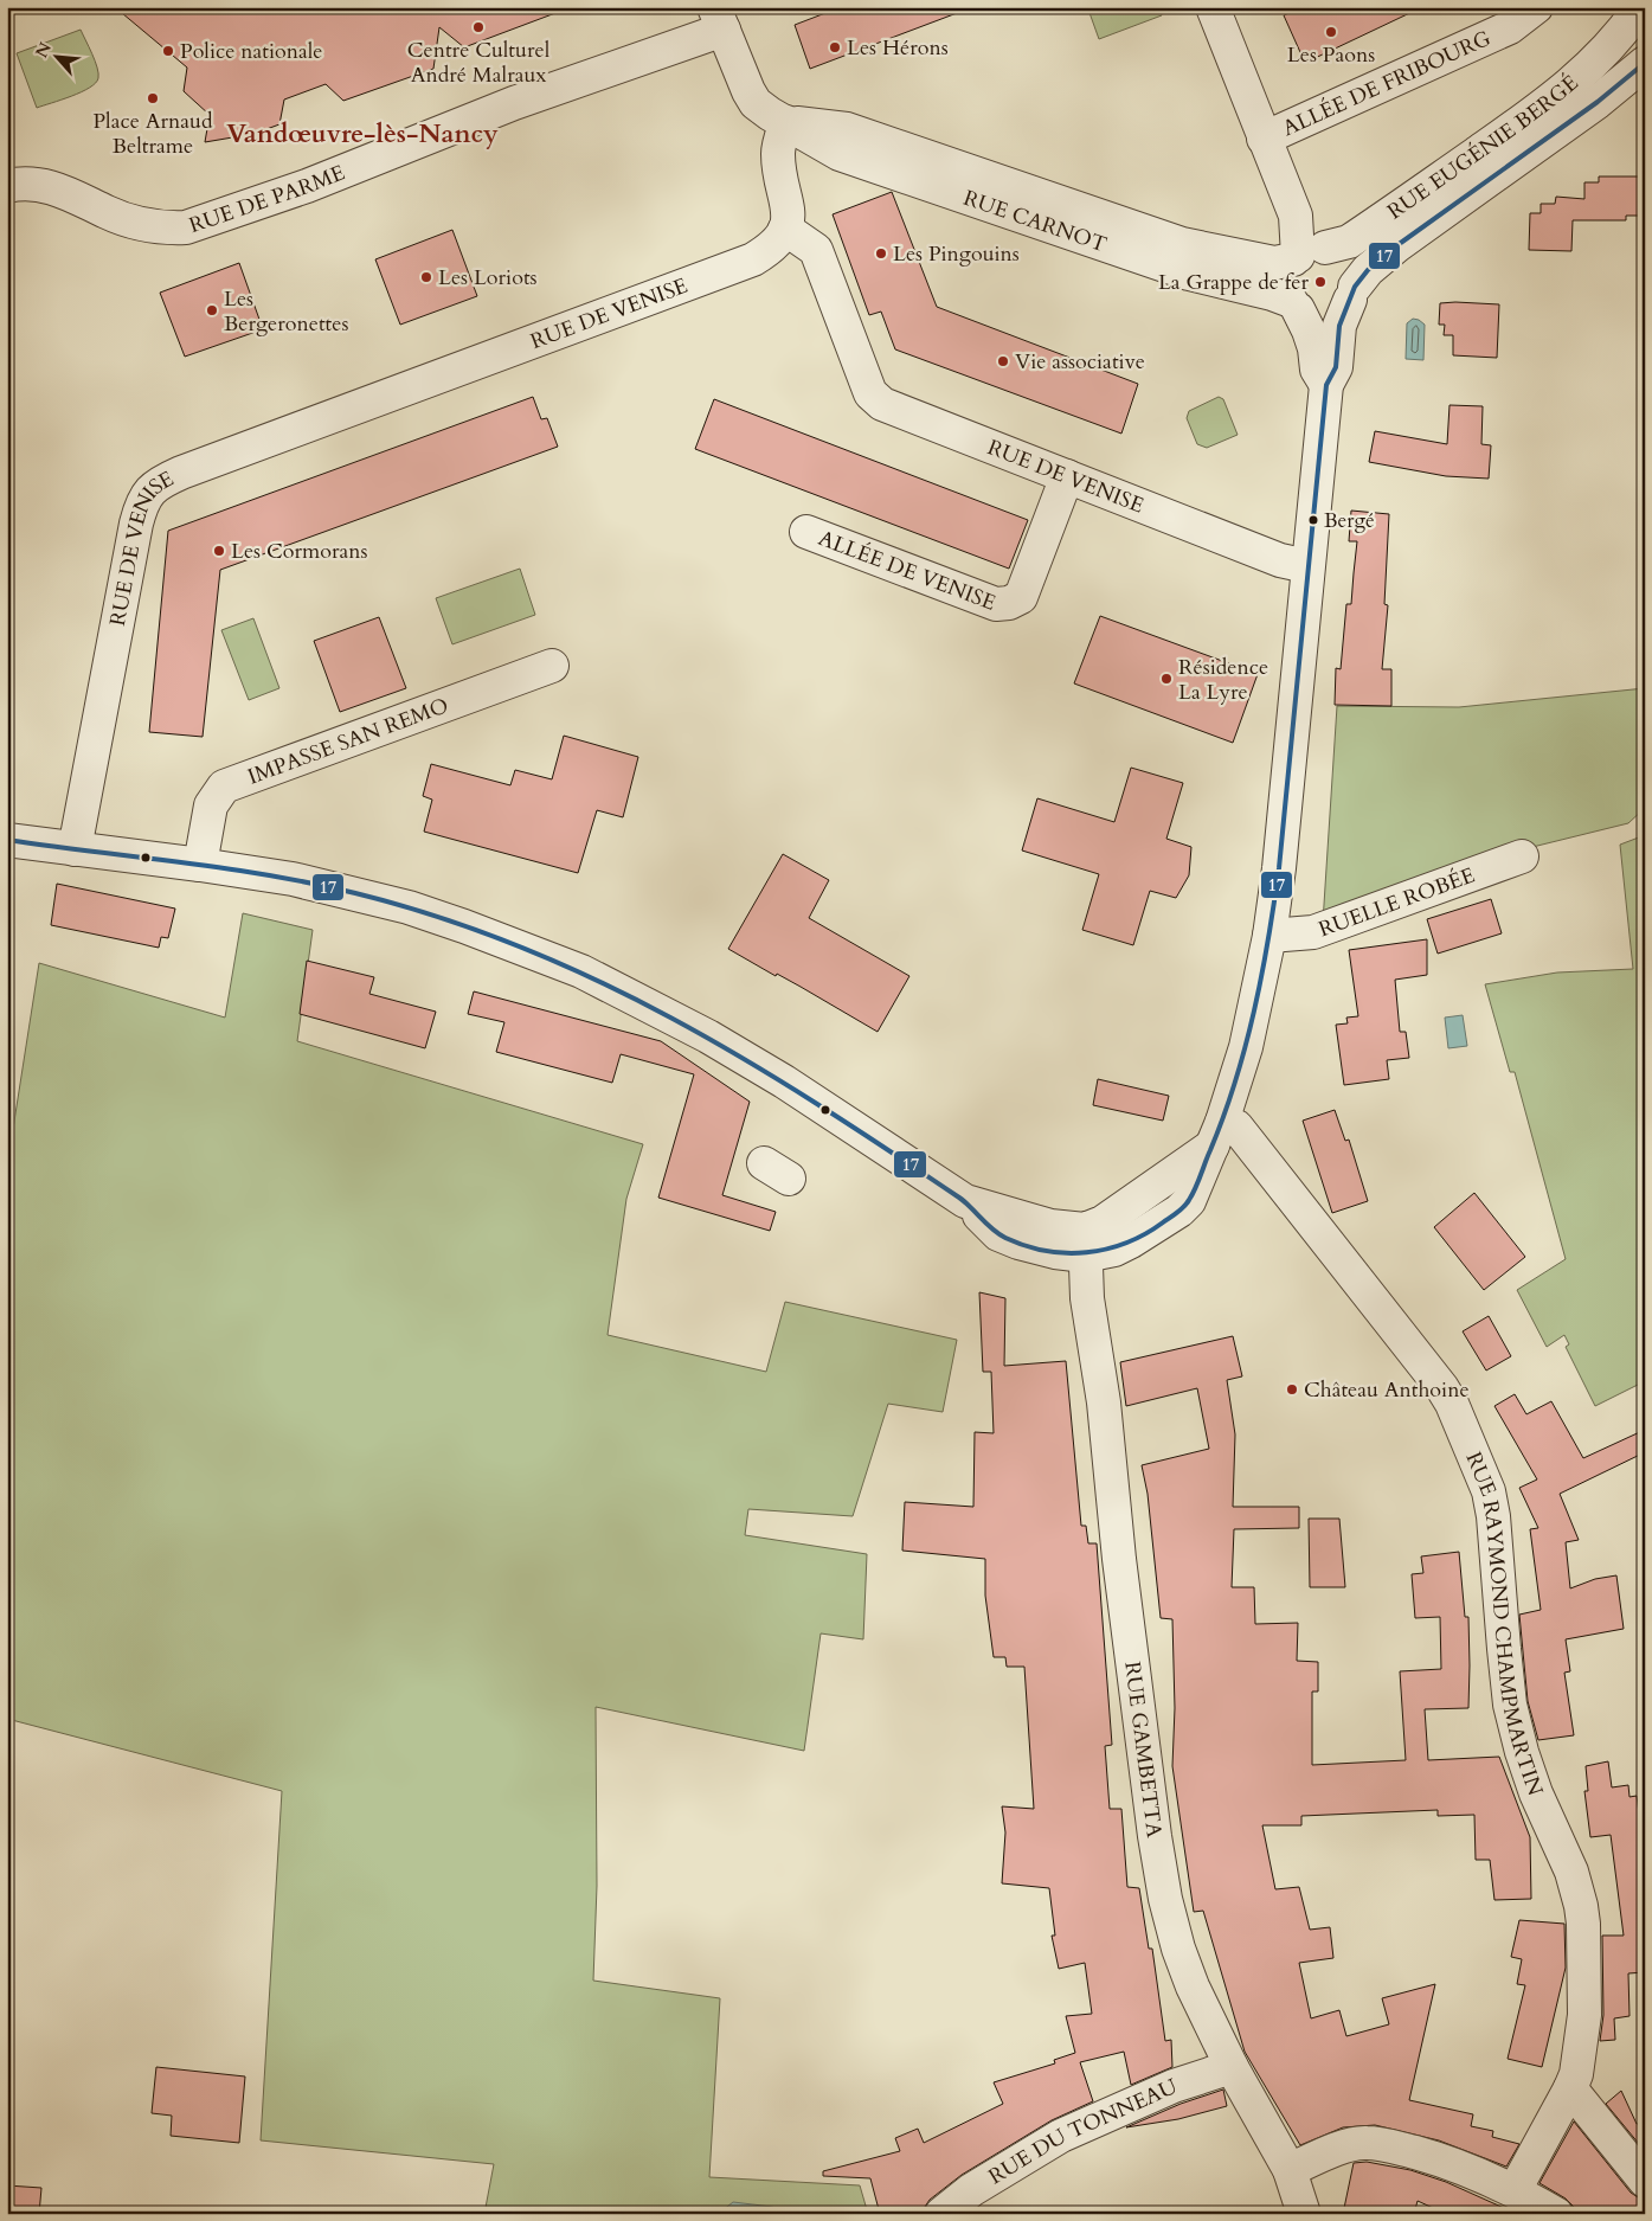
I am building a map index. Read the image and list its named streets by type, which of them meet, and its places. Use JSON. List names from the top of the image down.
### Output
{
  "streets": {
    "street": [
      "ALLÉE DE FRIBOURG",
      "RUE EUGÉNIE BERGÉ",
      "RUE DE PARME",
      "RUE CARNOT",
      "RUE DE VENISE",
      "ALLÉE DE VENISE",
      "IMPASSE SAN REMO",
      "RUELLE ROBÉE",
      "RUE RAYMOND CHAMPMARTIN",
      "RUE GAMBETTA",
      "RUE DU TONNEAU"
    ]
  },
  "crossings": [
    ["ALLÉE DE FRIBOURG", "RUE EUGÉNIE BERGÉ"],
    ["ALLÉE DE FRIBOURG", "RUE CARNOT"],
    ["RUE EUGÉNIE BERGÉ", "RUE CARNOT"],
    ["RUE EUGÉNIE BERGÉ", "RUE DE VENISE"],
    ["RUE EUGÉNIE BERGÉ", "RUELLE ROBÉE"],
    ["RUE EUGÉNIE BERGÉ", "RUE RAYMOND CHAMPMARTIN"],
    ["RUE DE PARME", "RUE CARNOT"],
    ["RUE DE VENISE", "ALLÉE DE VENISE"],
    ["RUE GAMBETTA", "RUE DU TONNEAU"]
  ],
  "districts": ["Vandœuvre-lès-Nancy"],
  "places": [
    "Centre Culturel André Malraux",
    "Les Paons",
    "Les Hérons",
    "Police nationale",
    "Place Arnaud Beltrame",
    "Les Pingouins",
    "Les Loriots",
    "La Grappe de fer",
    "Les Bergeronettes",
    "Vie associative",
    "Bergé",
    "Les Cormorans",
    "Résidence La Lyre",
    "Château Anthoine"
  ],
  "lines": ["transit line 17"],
  "north": "top left"
}
